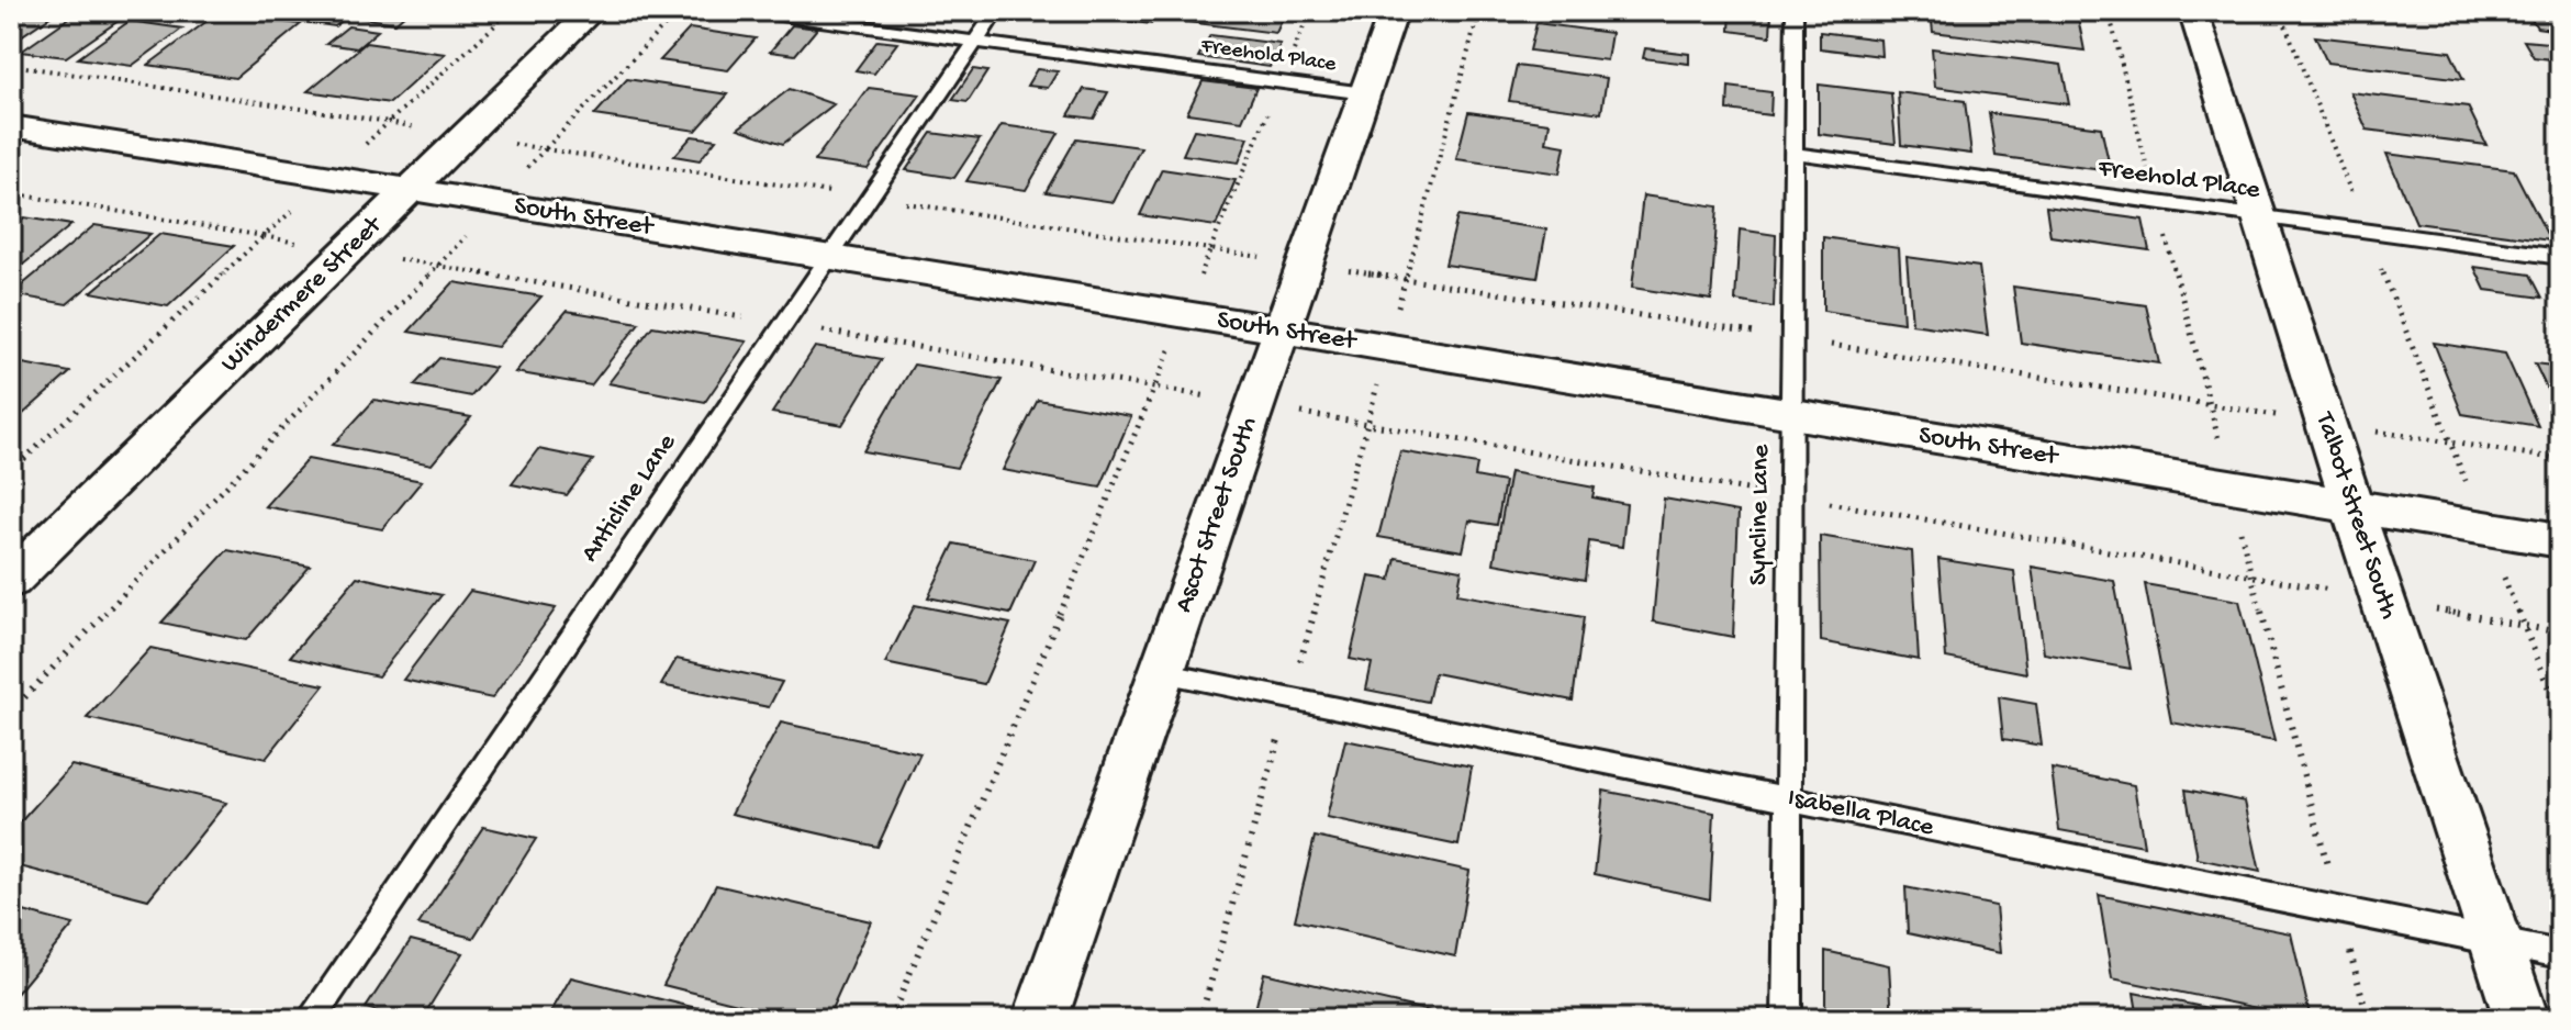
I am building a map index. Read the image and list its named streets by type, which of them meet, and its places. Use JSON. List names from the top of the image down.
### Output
{
  "streets": {
    "street": [
      "South Street",
      "Windermere Street",
      "Ascot Street South",
      "Talbot Street South"
    ],
    "lane": [
      "Freehold Place",
      "Anticline Lane",
      "Syncline Lane",
      "Isabella Place"
    ]
  },
  "crossings": [
    ["Freehold Place", "Anticline Lane"],
    ["Freehold Place", "Ascot Street South"],
    ["Freehold Place", "Syncline Lane"],
    ["Freehold Place", "Talbot Street South"],
    ["South Street", "Windermere Street"],
    ["South Street", "Anticline Lane"],
    ["South Street", "Ascot Street South"],
    ["South Street", "Syncline Lane"],
    ["South Street", "Talbot Street South"],
    ["Ascot Street South", "Isabella Place"],
    ["Syncline Lane", "Isabella Place"],
    ["Talbot Street South", "Isabella Place"]
  ]
}
